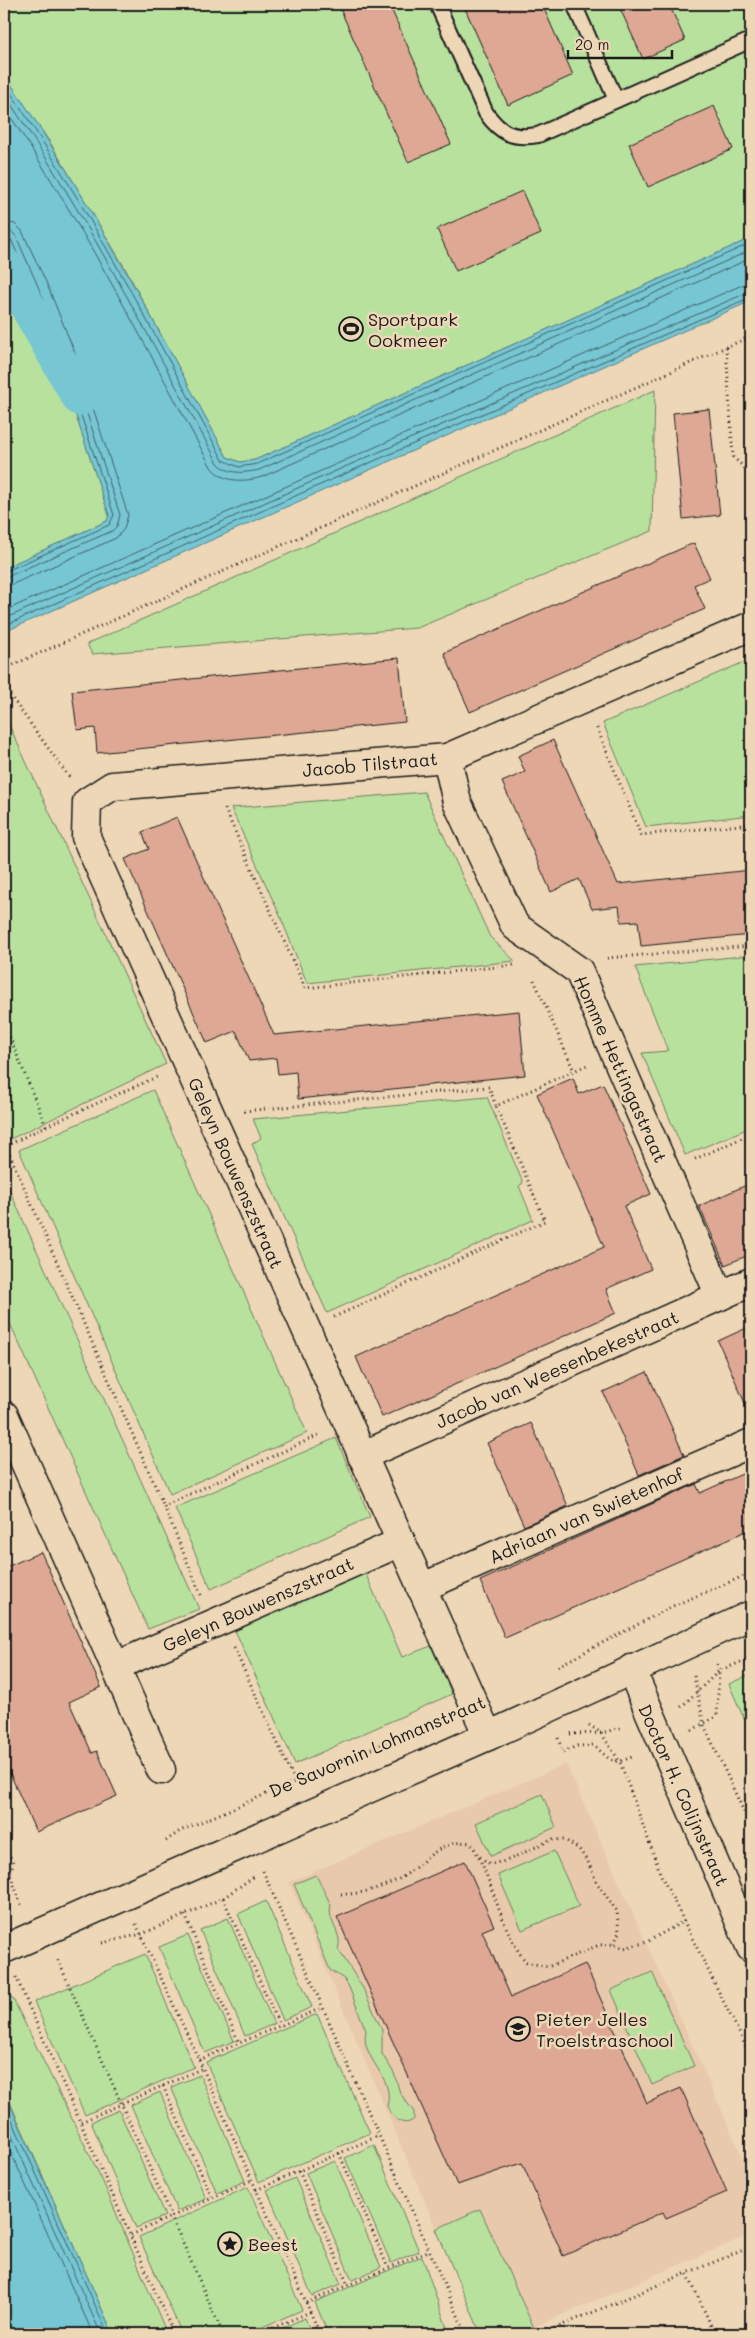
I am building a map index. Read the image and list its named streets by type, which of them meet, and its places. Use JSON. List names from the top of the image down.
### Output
{
  "streets": {
    "street": [
      "Jacob Tilstraat",
      "Homme Hettingastraat",
      "Geleyn Bouwenszstraat",
      "Jacob van Weesenbekestraat",
      "Adriaan van Swietenhof",
      "De Savornin Lohmanstraat",
      "Doctor H. Colijnstraat"
    ]
  },
  "crossings": [
    ["Jacob Tilstraat", "Homme Hettingastraat"],
    ["Jacob Tilstraat", "Geleyn Bouwenszstraat"],
    ["Homme Hettingastraat", "Jacob van Weesenbekestraat"],
    ["Geleyn Bouwenszstraat", "Jacob van Weesenbekestraat"],
    ["Geleyn Bouwenszstraat", "Adriaan van Swietenhof"],
    ["Geleyn Bouwenszstraat", "De Savornin Lohmanstraat"],
    ["De Savornin Lohmanstraat", "Doctor H. Colijnstraat"]
  ],
  "places": {
    "sports": ["Sportpark Ookmeer"],
    "school or university": ["Pieter Jelles Troelstraschool"],
    "place": ["Beest"]
  },
  "scale_bar": "20 m"
}
